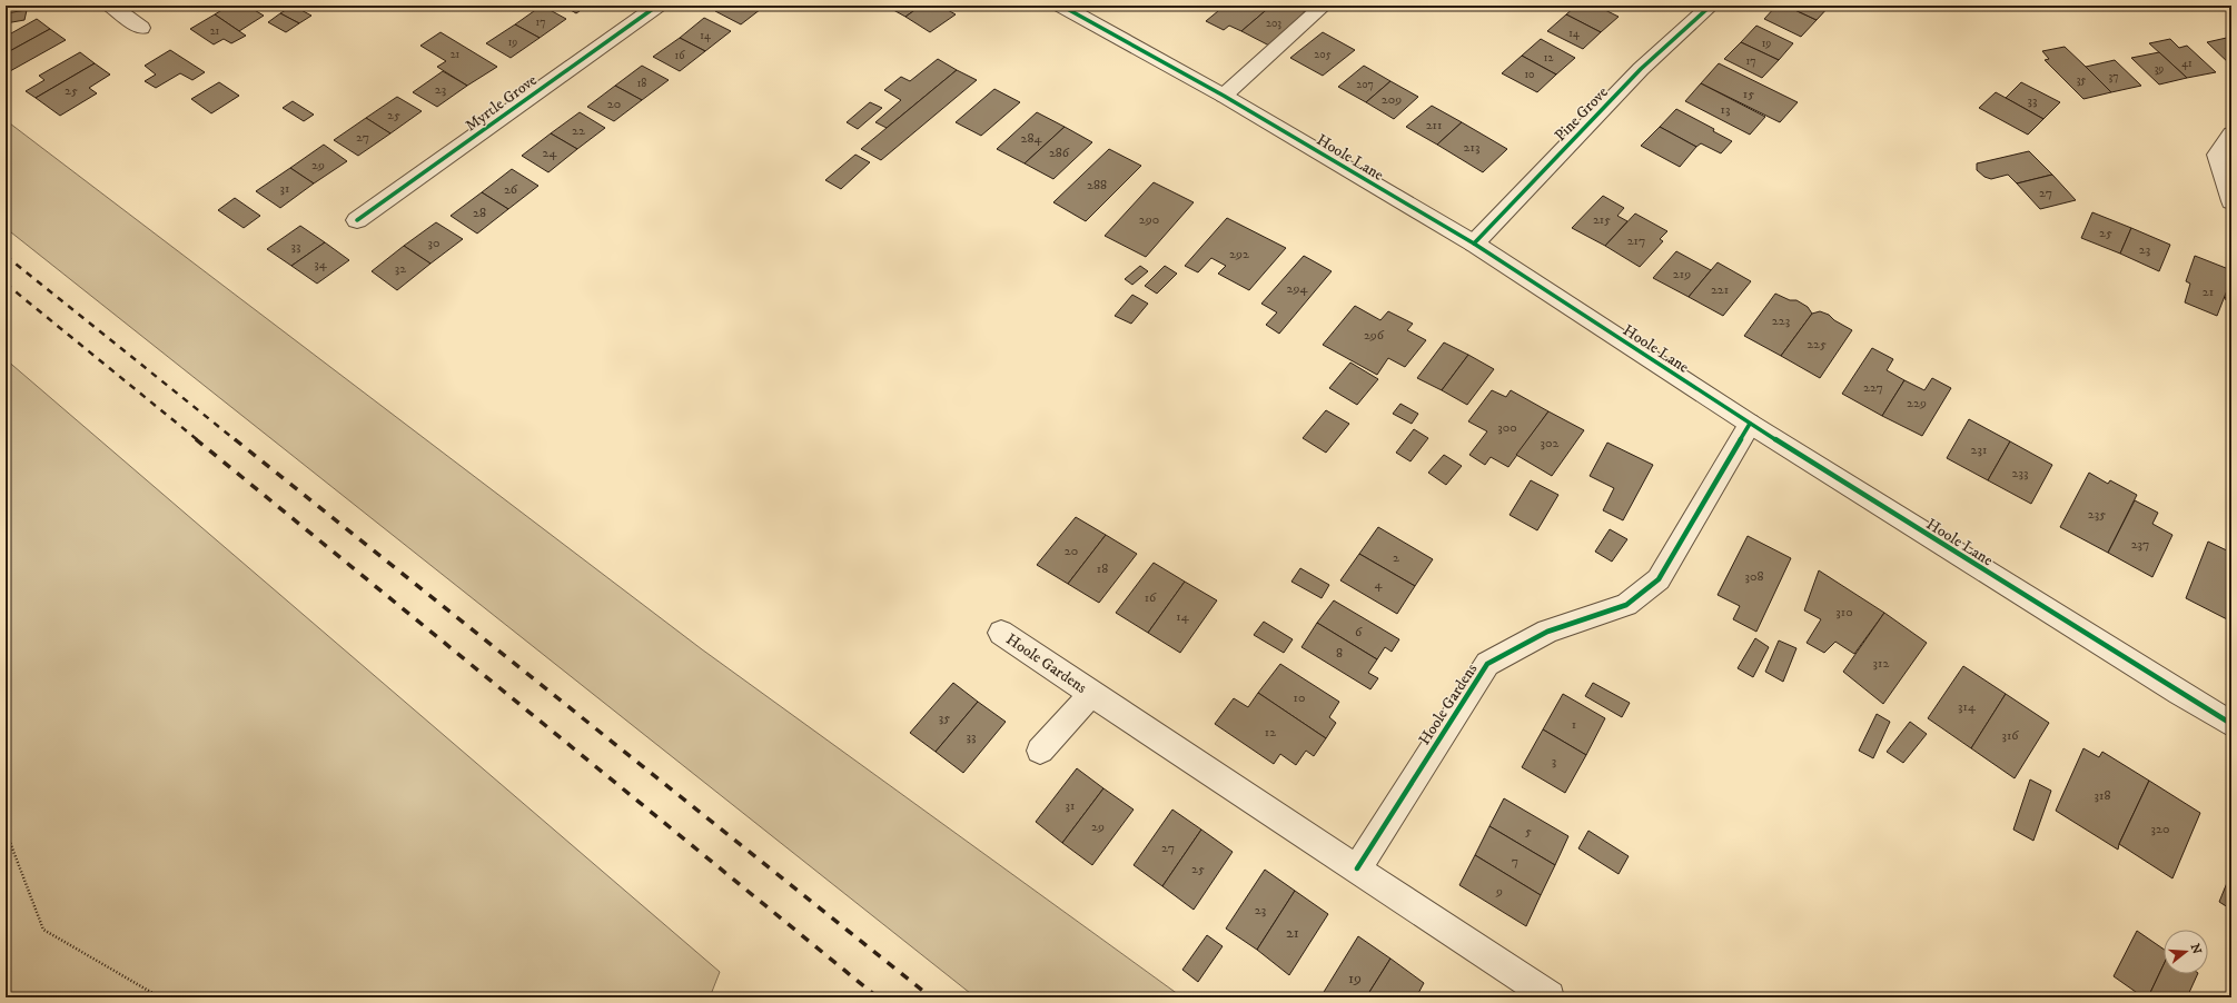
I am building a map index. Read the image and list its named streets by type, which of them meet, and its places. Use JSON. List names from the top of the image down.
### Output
{
  "streets": {
    "street": [
      "Myrtle Grove",
      "Pine Grove",
      "Hoole Lane",
      "Hoole Gardens"
    ]
  },
  "crossings": [
    ["Pine Grove", "Hoole Lane"],
    ["Hoole Lane", "Hoole Gardens"]
  ],
  "house_numbers": [
    "17",
    "203",
    "21",
    "14",
    "14",
    "19",
    "19",
    "21",
    "205",
    "16",
    "12",
    "17",
    "41",
    "39",
    "10",
    "37",
    "35",
    "18",
    "207",
    "23",
    "25",
    "15",
    "209",
    "33",
    "20",
    "13",
    "25",
    "211",
    "22",
    "27",
    "284",
    "213",
    "24",
    "286",
    "29",
    "288",
    "31",
    "26",
    "27",
    "28",
    "290",
    "215",
    "25",
    "217",
    "30",
    "33",
    "23",
    "292",
    "34",
    "32",
    "219",
    "294",
    "221",
    "21",
    "223",
    "296",
    "225",
    "227",
    "229",
    "300",
    "302",
    "231",
    "233",
    "235",
    "237",
    "20",
    "2",
    "18",
    "308",
    "4",
    "16",
    "310",
    "14",
    "6",
    "8",
    "312",
    "10",
    "314",
    "35",
    "1",
    "12",
    "316",
    "33",
    "3",
    "318",
    "31",
    "29",
    "320",
    "5",
    "27",
    "7",
    "25",
    "9",
    "23",
    "21",
    "19"
  ],
  "north": "right"
}
